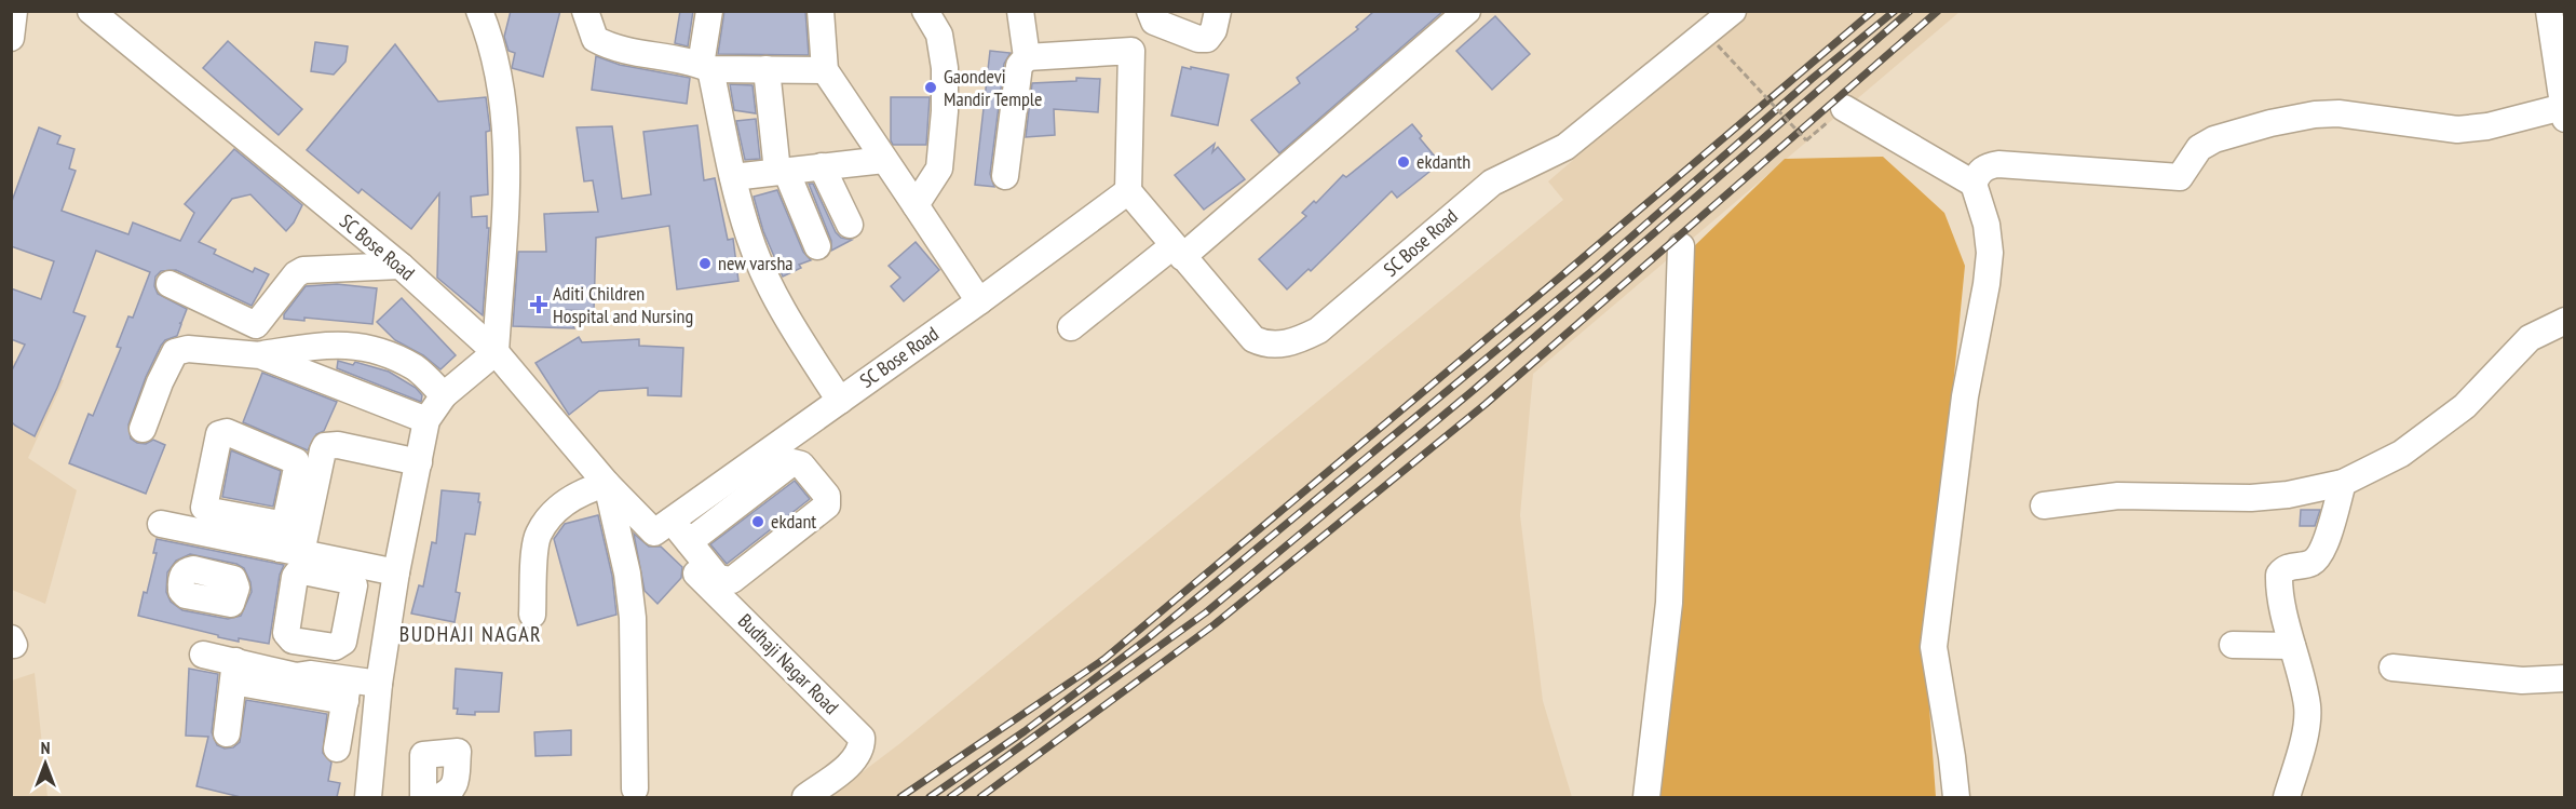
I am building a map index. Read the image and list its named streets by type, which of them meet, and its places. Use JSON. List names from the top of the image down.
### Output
{
  "streets": {
    "street": ["SC Bose Road", "Budhaji Nagar Road"]
  },
  "crossings": [
    ["SC Bose Road", "Budhaji Nagar Road"]
  ],
  "districts": ["BUDHAJI NAGAR"],
  "places": {
    "other": [
      "Gaondevi Mandir Temple",
      "ekdanth",
      "new varsha",
      "ekdant"
    ],
    "health": ["Aditi Children Hospital and Nursing"]
  },
  "north": "top"
}
